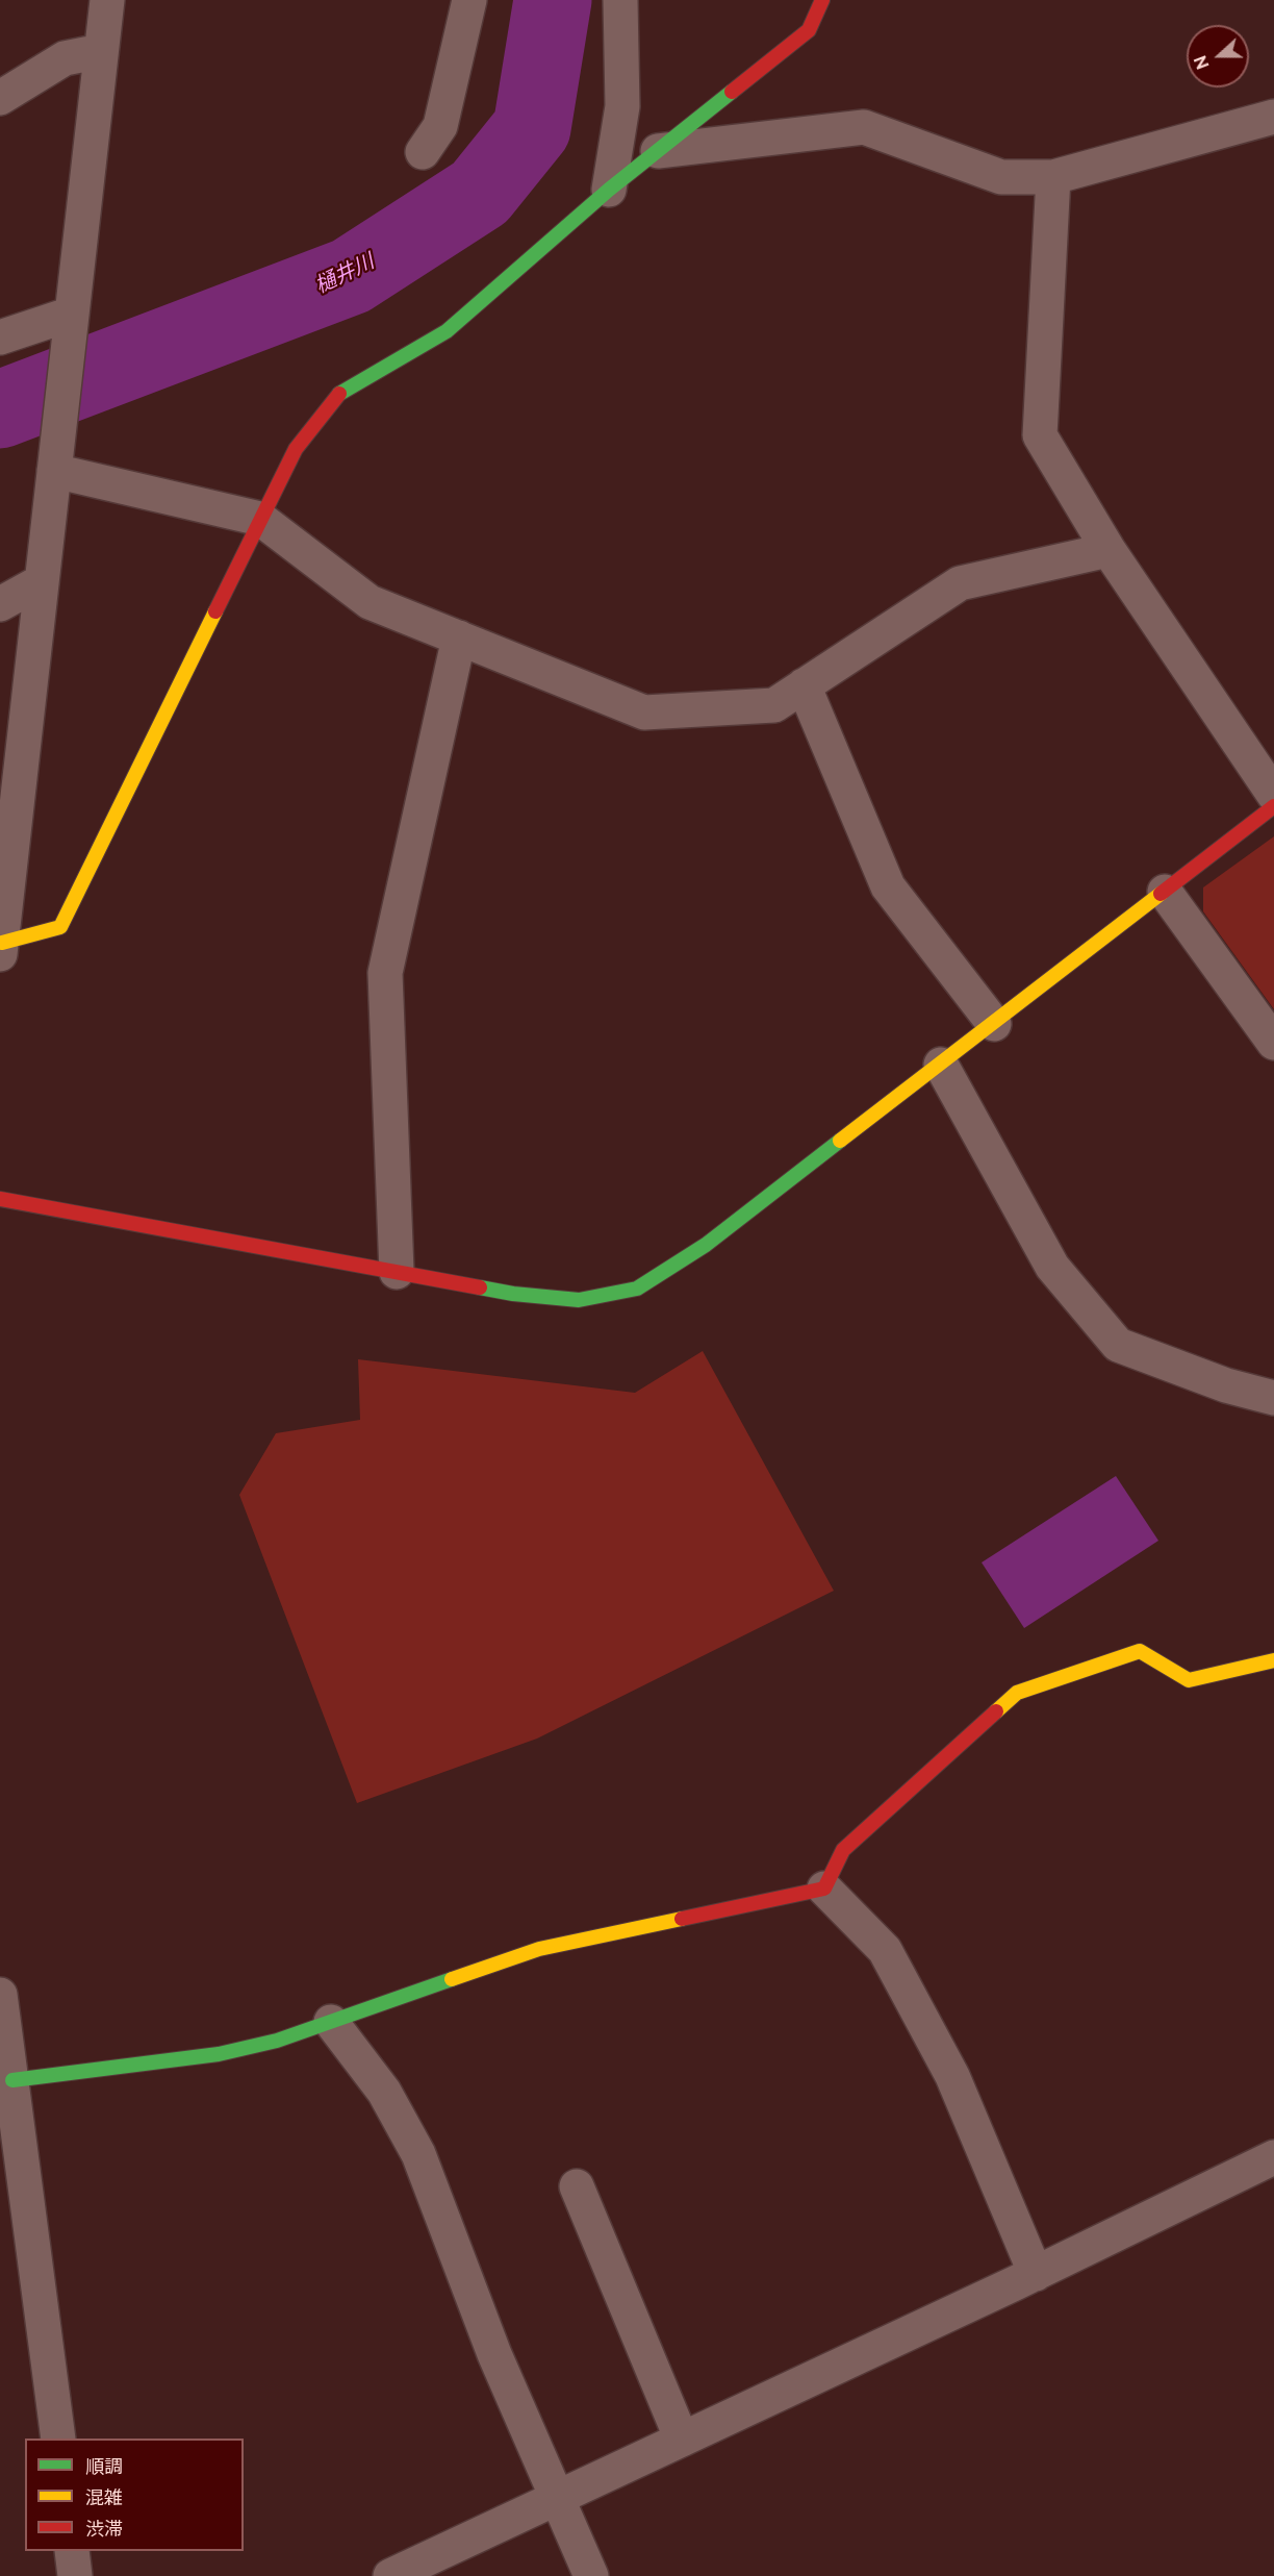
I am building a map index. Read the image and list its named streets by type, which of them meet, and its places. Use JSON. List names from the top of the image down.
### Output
{
  "water": ["樋井川"],
  "legend": ["順調", "混雑", "渋滞"],
  "north": "left"
}
